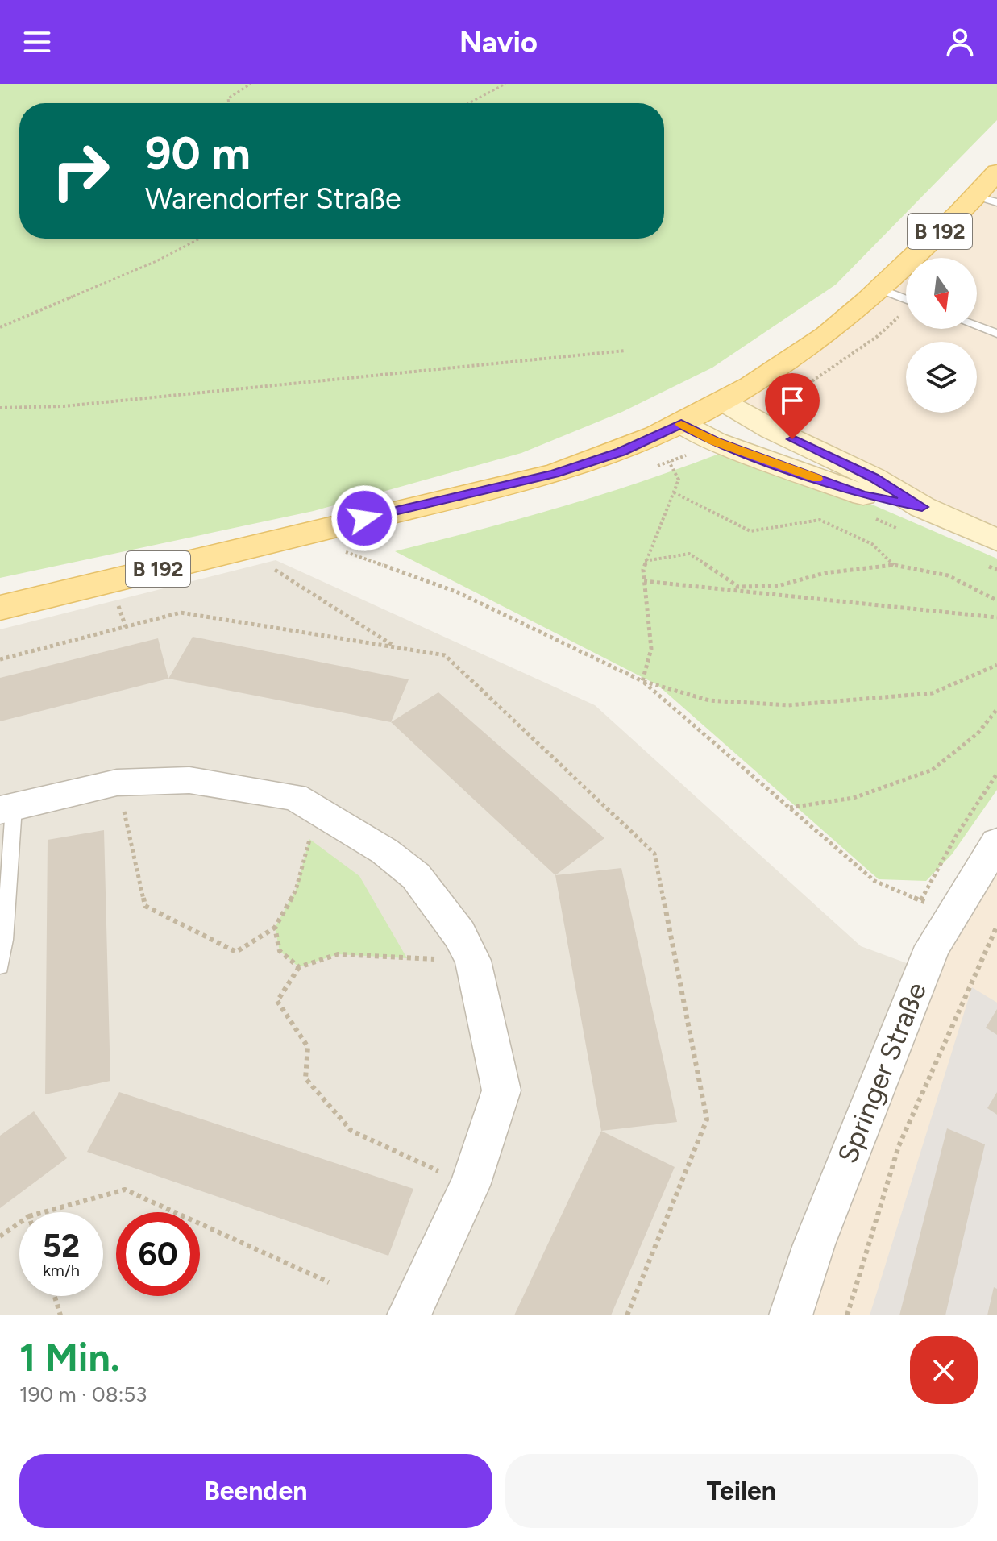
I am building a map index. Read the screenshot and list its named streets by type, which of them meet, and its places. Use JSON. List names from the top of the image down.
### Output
{
  "streets": {
    "main road": ["B 192"],
    "street": ["Springer Straße"]
  },
  "north": "bottom",
  "page": {
    "header": "Navio",
    "turn": ["90 m", "Warendorfer Straße"],
    "speed": "52 km/h",
    "limit": "60",
    "heading": ["1 Min.", "190 m · 08:53"],
    "buttons": ["Beenden", "Teilen"]
  }
}
